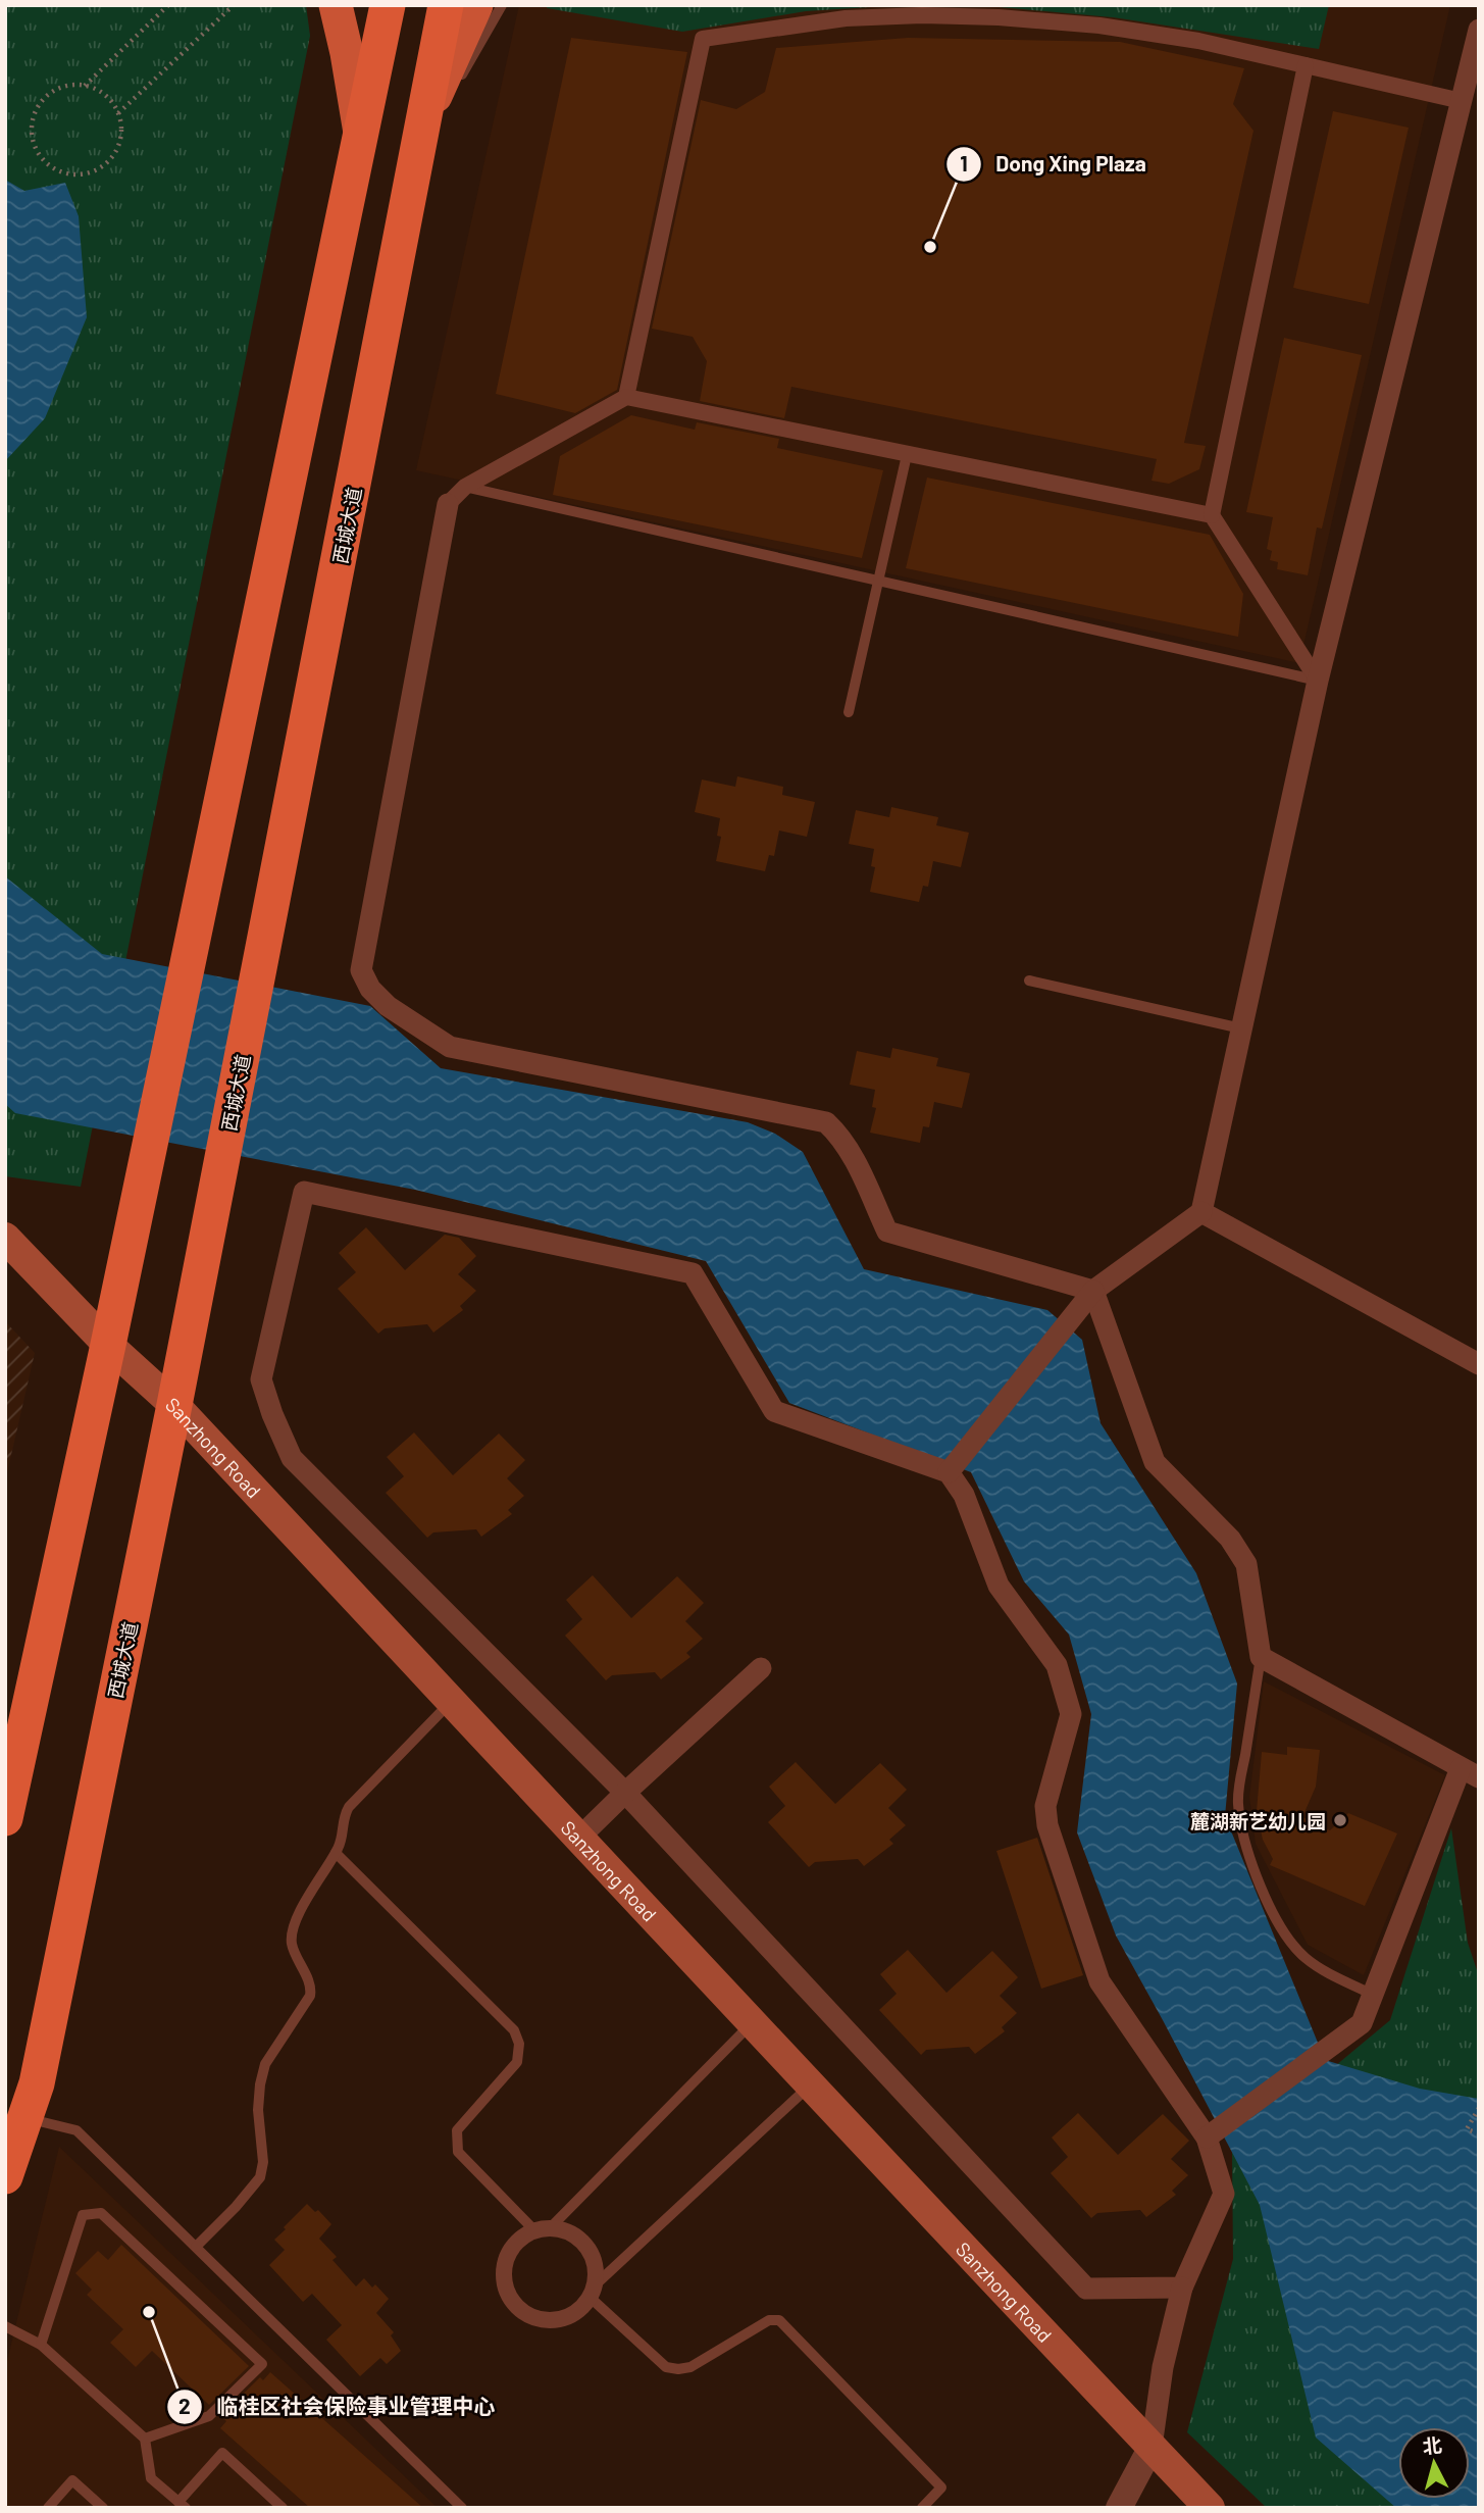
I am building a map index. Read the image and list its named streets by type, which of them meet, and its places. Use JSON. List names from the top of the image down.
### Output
{
  "streets": {
    "highway": ["西城大道"],
    "main road": ["Sanzhong Road"]
  },
  "crossings": [
    ["西城大道", "Sanzhong Road"]
  ],
  "places": ["Dong Xing Plaza", "麓湖新艺幼儿园", "临桂区社会保险事业管理中心"],
  "north": "top"
}
